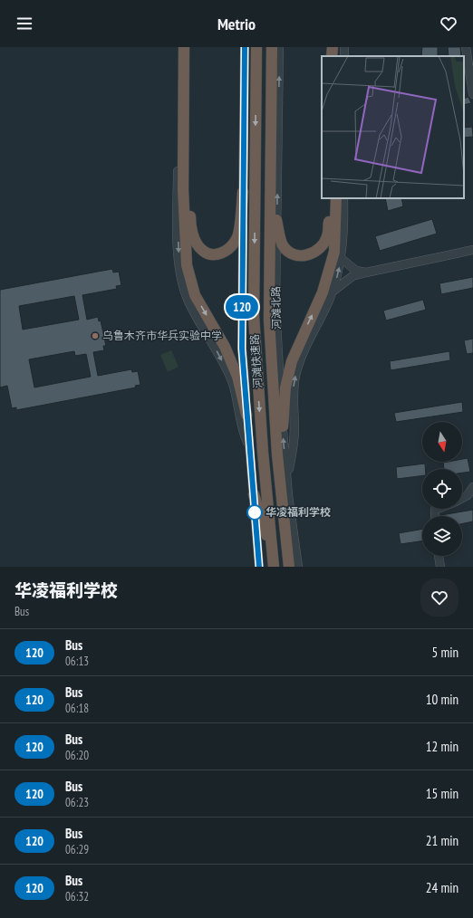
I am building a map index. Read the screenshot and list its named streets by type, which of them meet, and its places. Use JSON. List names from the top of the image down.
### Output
{
  "streets": {
    "highway": ["河滩快速路"],
    "street": ["河滩北路"]
  },
  "places": ["乌鲁木齐市华兵实验中学", "华凌福利学校"],
  "lines": ["bus line 120"],
  "north": "bottom",
  "page": {
    "header": "Metrio",
    "on_map": "120",
    "heading": ["华凌福利学校", "Bus"],
    "list": [
      {
        "mark": "120",
        "name": "Bus",
        "note": "06:13",
        "value": "5 min"
      },
      {
        "mark": "120",
        "name": "Bus",
        "note": "06:18",
        "value": "10 min"
      },
      {
        "mark": "120",
        "name": "Bus",
        "note": "06:20",
        "value": "12 min"
      },
      {
        "mark": "120",
        "name": "Bus",
        "note": "06:23",
        "value": "15 min"
      },
      {
        "mark": "120",
        "name": "Bus",
        "note": "06:29",
        "value": "21 min"
      },
      {
        "mark": "120",
        "name": "Bus",
        "note": "06:32",
        "value": "24 min"
      }
    ]
  }
}
